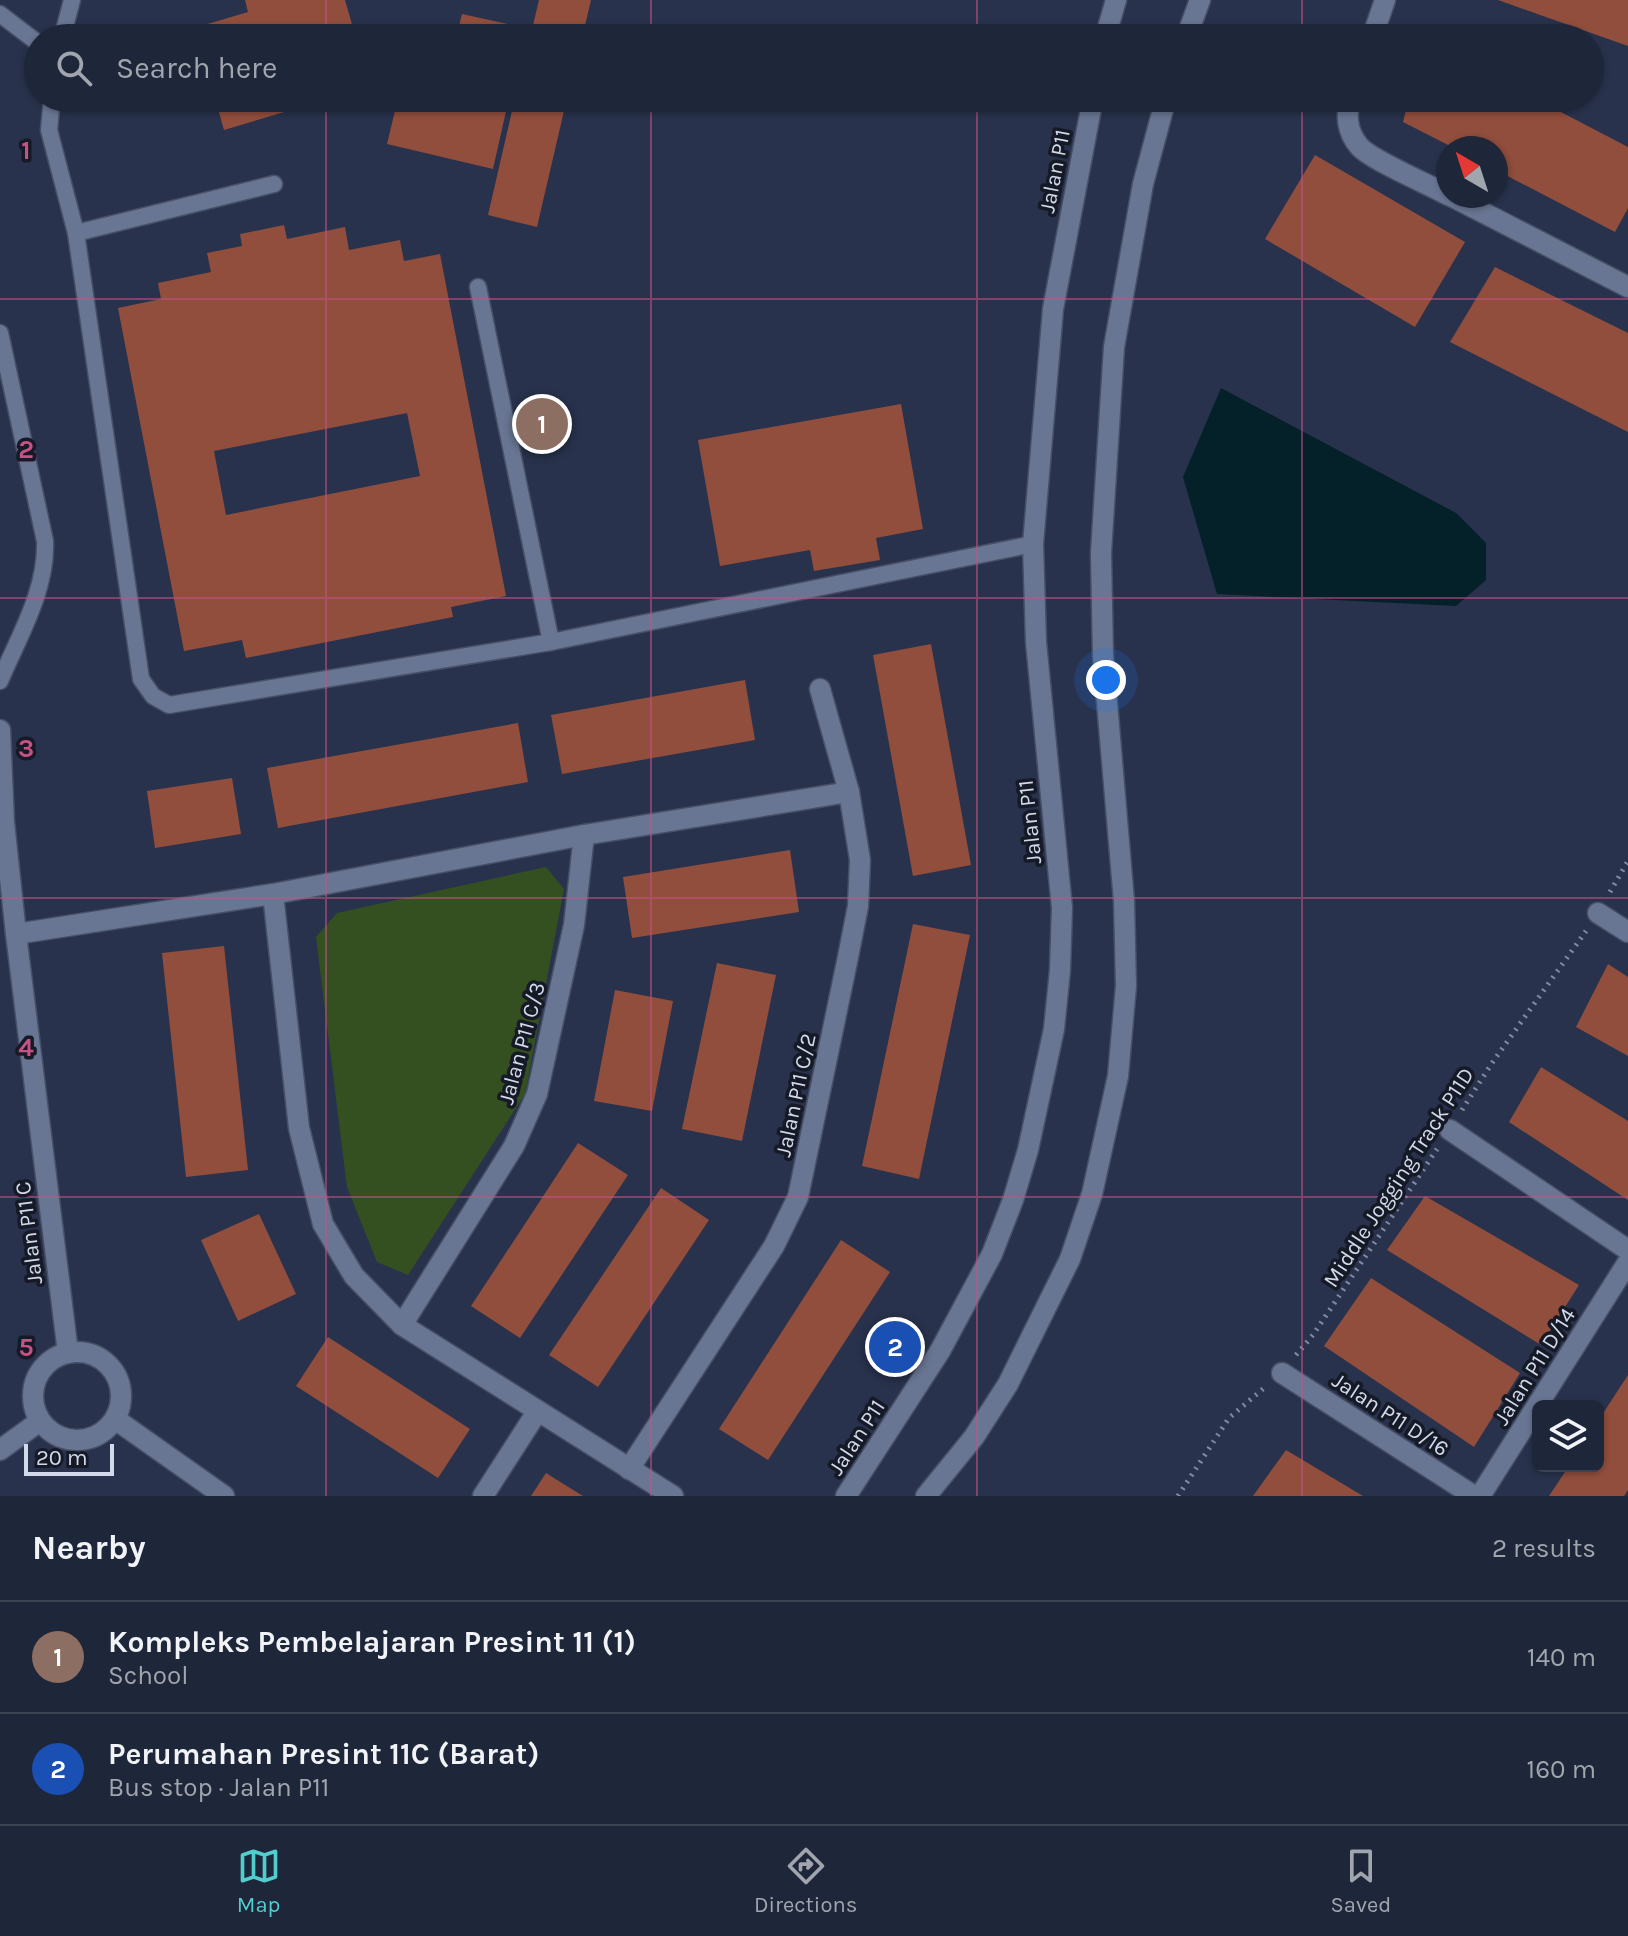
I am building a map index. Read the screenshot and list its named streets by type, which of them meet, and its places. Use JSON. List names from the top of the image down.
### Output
{
  "streets": {
    "street": [
      "Jalan P11",
      "Jalan P11 C/3",
      "Jalan P11 C/2",
      "Jalan P11 C",
      "Jalan P11 D/14",
      "Jalan P11 D/16"
    ],
    "path": ["Middle Jogging Track P11D"]
  },
  "crossings": [
    ["Middle Jogging Track P11D", "Jalan P11 D/16"],
    ["Jalan P11 D/14", "Jalan P11 D/16"]
  ],
  "scale_bar": "20 m",
  "north": "top left",
  "page": {
    "search": "Search here",
    "pins": ["1", "2"],
    "scale": "20 m",
    "heading": ["Nearby", "2 results"],
    "list": [
      {
        "mark": "1",
        "name": "Kompleks Pembelajaran Presint 11 (1)",
        "note": "School",
        "value": "140 m"
      },
      {
        "mark": "2",
        "name": "Perumahan Presint 11C (Barat)",
        "note": "Bus stop · Jalan P11",
        "value": "160 m"
      }
    ],
    "nav": ["Map", "Directions", "Saved"]
  },
  "grid": {
    "rows": [
      "1",
      "2",
      "3",
      "4",
      "5"
    ]
  }
}
